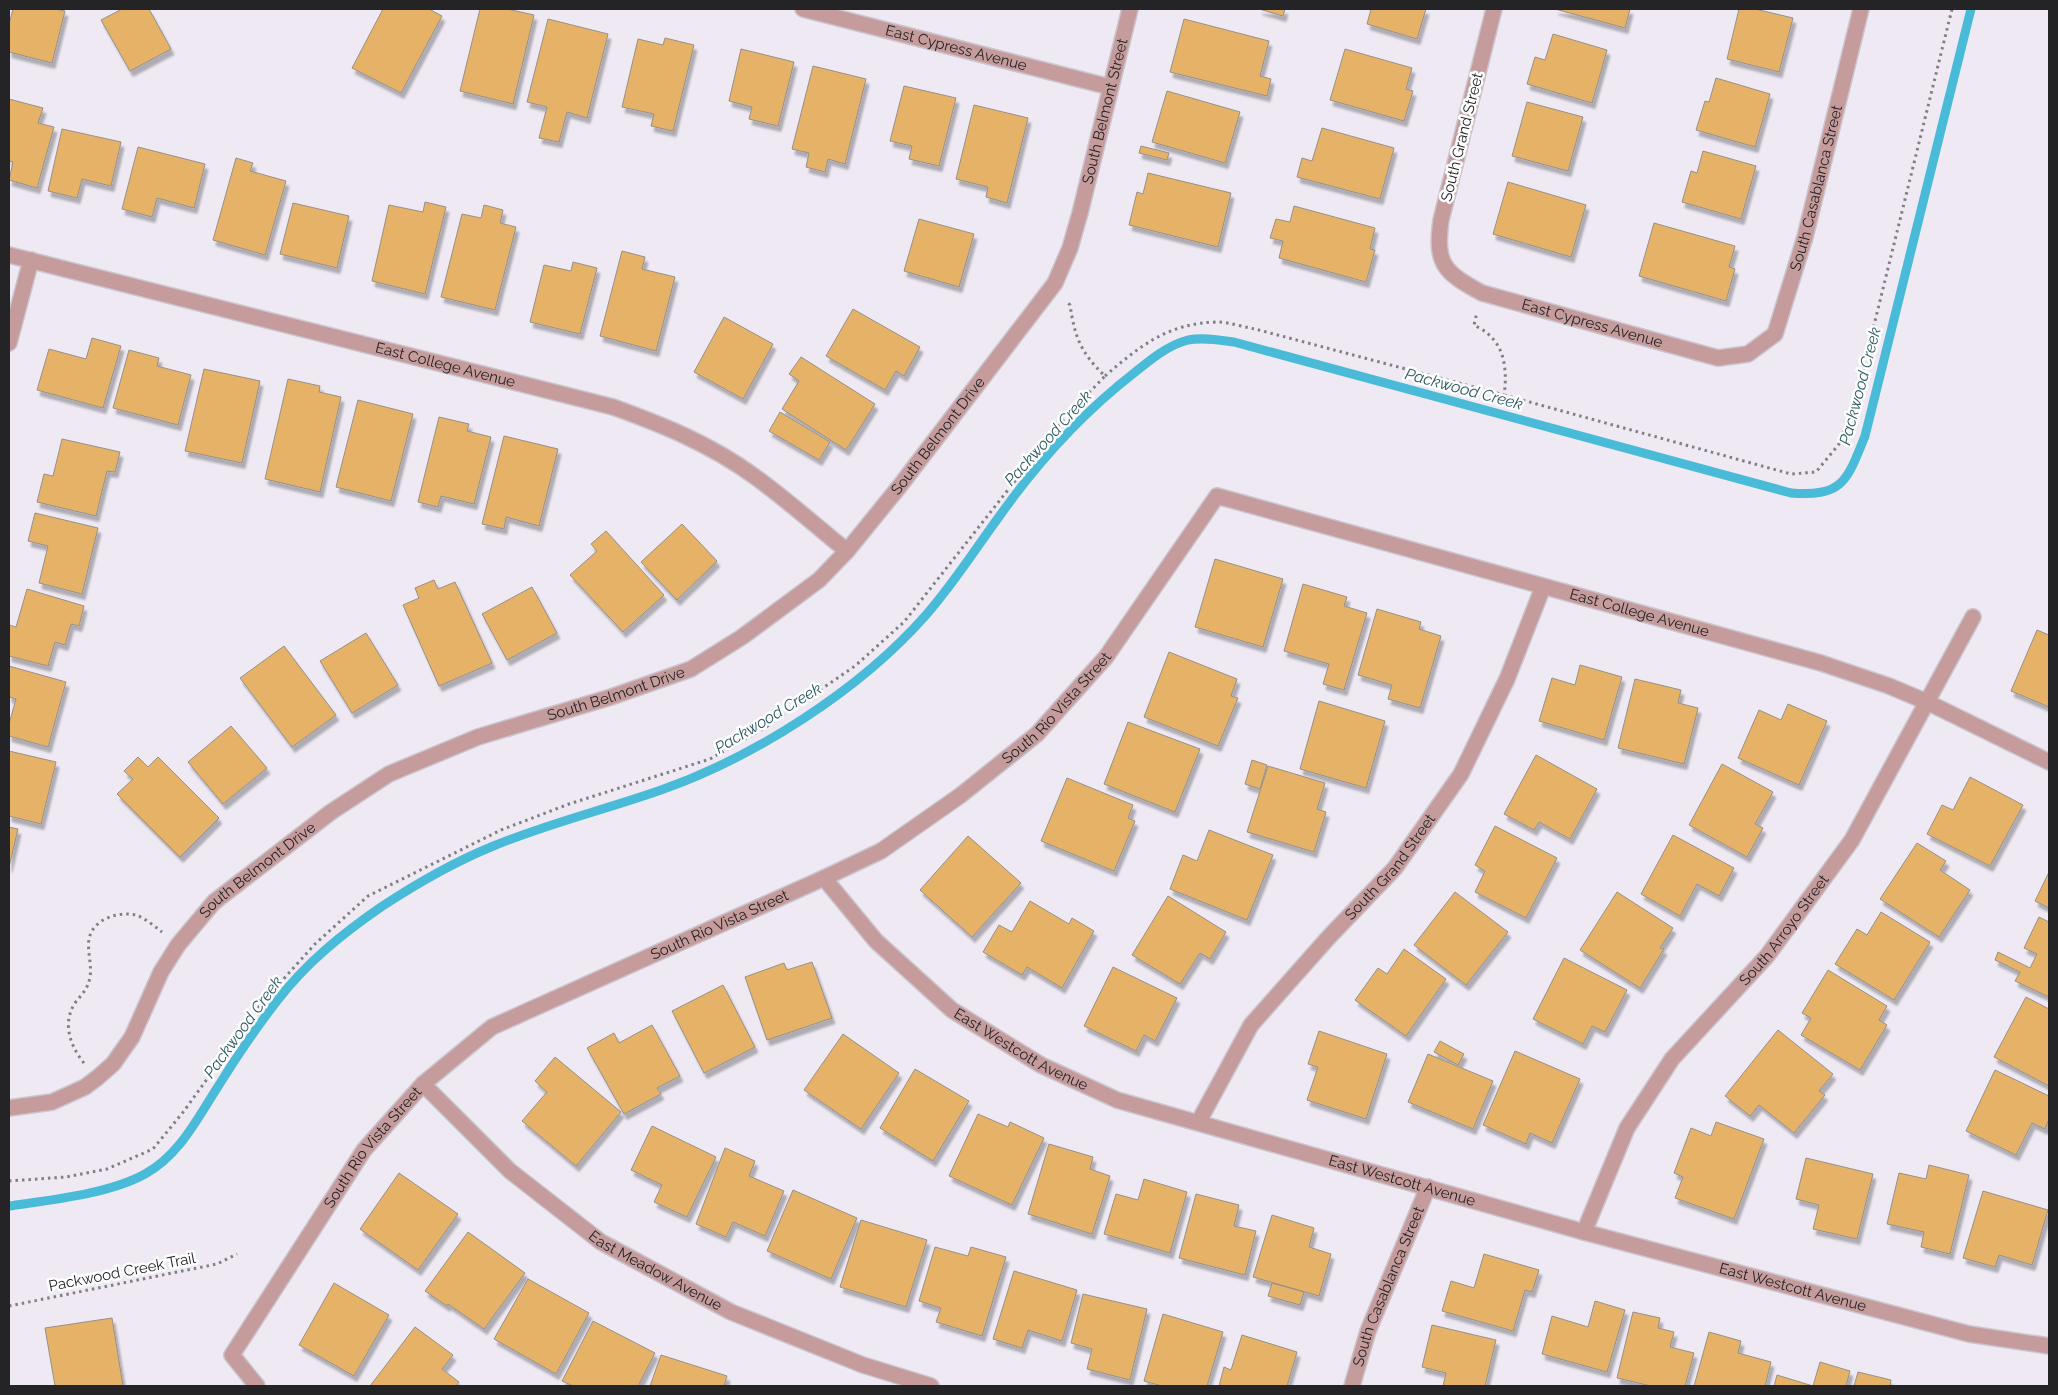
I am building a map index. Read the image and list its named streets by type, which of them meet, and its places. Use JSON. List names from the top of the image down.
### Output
{
  "streets": {
    "street": [
      "East Cypress Avenue",
      "South Belmont Street",
      "South Grand Street",
      "South Casablanca Street",
      "East College Avenue",
      "South Belmont Drive",
      "South Rio Vista Street",
      "South Arroyo Street",
      "East Westcott Avenue",
      "East Meadow Avenue"
    ],
    "path": ["Packwood Creek Trail"]
  },
  "crossings": [
    ["East Cypress Avenue", "South Belmont Street"],
    ["East Cypress Avenue", "South Grand Street"],
    ["East Cypress Avenue", "South Casablanca Street"],
    ["South Belmont Street", "South Belmont Drive"],
    ["South Grand Street", "East College Avenue"],
    ["South Grand Street", "East Westcott Avenue"],
    ["South Casablanca Street", "East Westcott Avenue"],
    ["East College Avenue", "South Belmont Drive"],
    ["East College Avenue", "South Rio Vista Street"],
    ["East College Avenue", "South Arroyo Street"],
    ["South Rio Vista Street", "East Westcott Avenue"],
    ["South Rio Vista Street", "East Meadow Avenue"],
    ["South Arroyo Street", "East Westcott Avenue"]
  ],
  "water": ["Packwood Creek"]
}
